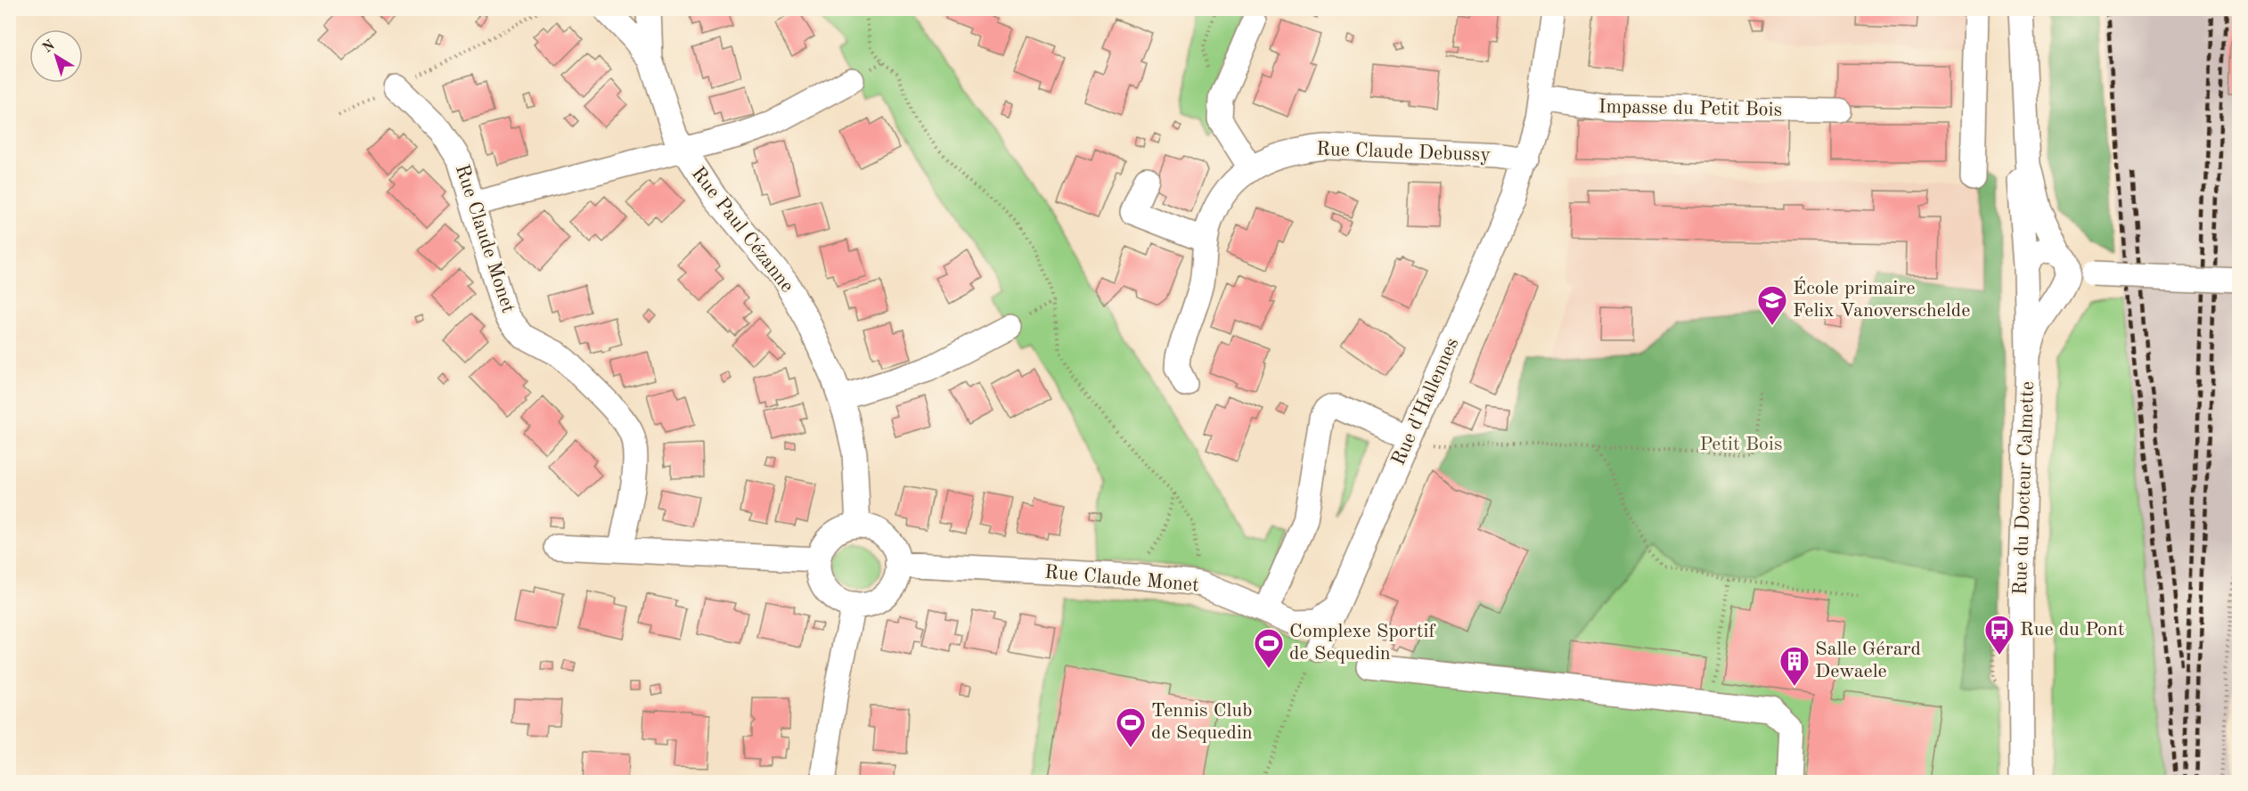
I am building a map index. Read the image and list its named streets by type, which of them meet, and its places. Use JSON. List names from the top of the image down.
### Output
{
  "streets": {
    "street": [
      "Impasse du Petit Bois",
      "Rue Claude Debussy",
      "Rue Paul Cézanne",
      "Rue Claude Monet",
      "Rue d'Hallennes",
      "Rue du Docteur Calmette"
    ]
  },
  "crossings": [
    ["Impasse du Petit Bois", "Rue d'Hallennes"],
    ["Rue Claude Debussy", "Rue d'Hallennes"],
    ["Rue Paul Cézanne", "Rue Claude Monet"],
    ["Rue Claude Monet", "Rue d'Hallennes"]
  ],
  "parks": ["Petit Bois"],
  "places": {
    "school or university": ["École primaire Felix Vanoverschelde"],
    "bus stop": ["Rue du Pont"],
    "sports": ["Complexe Sportif de Sequedin", "Tennis Club de Sequedin"],
    "building": ["Salle Gérard Dewaele"]
  },
  "north": "top left"
}
